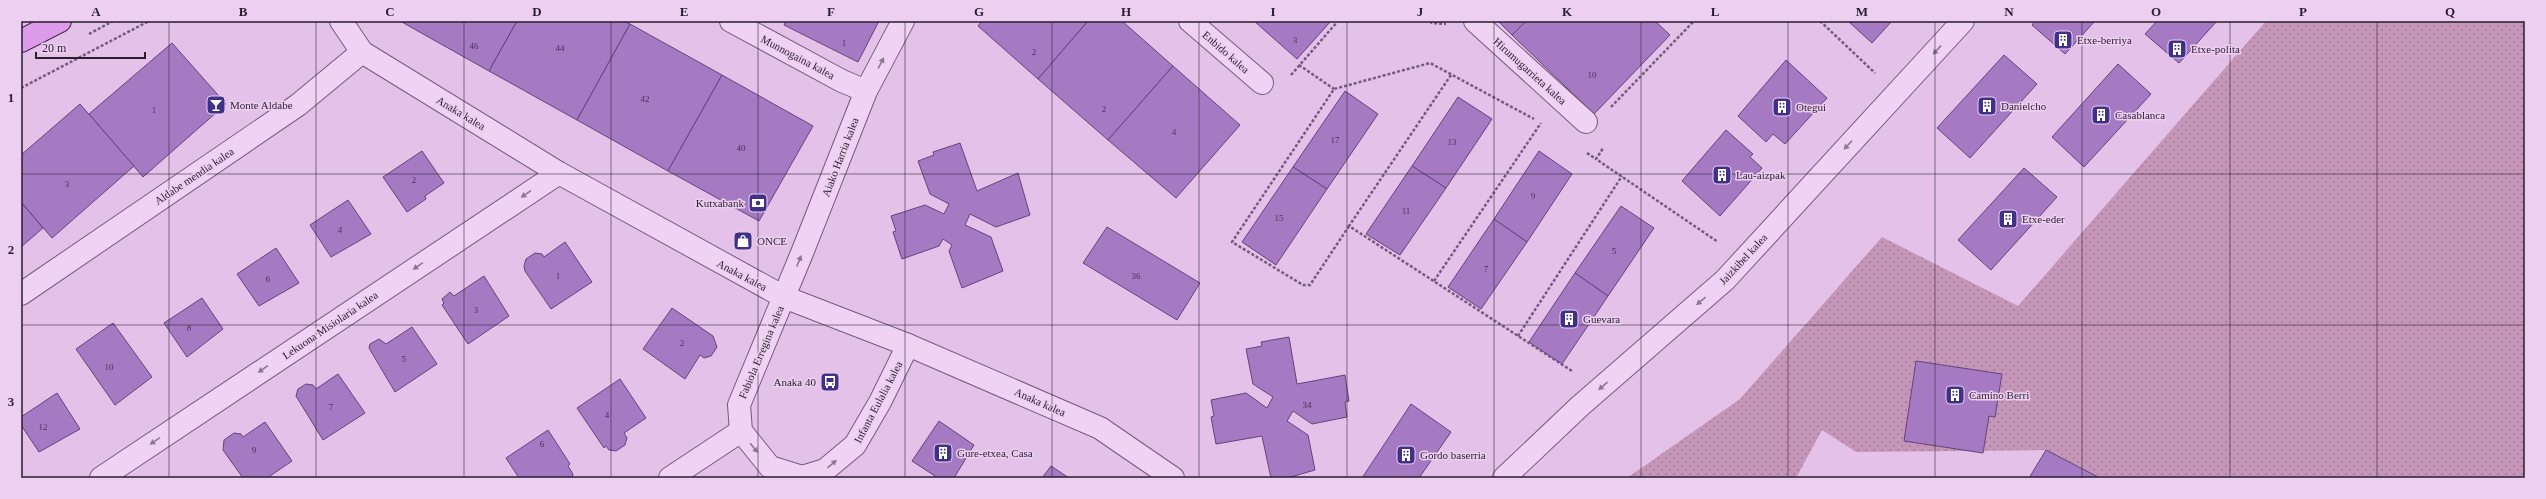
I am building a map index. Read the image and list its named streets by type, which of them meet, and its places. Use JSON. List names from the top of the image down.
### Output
{
  "streets": {
    "street": [
      "Enbido kalea",
      "Munnogaina kalea",
      "Hirumugarrieta kalea",
      "Anaka kalea",
      "Aiako Harria kalea",
      "Aldabe mendia kalea",
      "Jaizkibel kalea",
      "Lekuona Misiolaria kalea",
      "Fabiola Erregina kalea",
      "Infanta Eulalia kalea"
    ]
  },
  "crossings": [
    ["Munnogaina kalea", "Aiako Harria kalea"],
    ["Anaka kalea", "Aiako Harria kalea"],
    ["Anaka kalea", "Aldabe mendia kalea"],
    ["Anaka kalea", "Lekuona Misiolaria kalea"],
    ["Anaka kalea", "Fabiola Erregina kalea"],
    ["Anaka kalea", "Infanta Eulalia kalea"],
    ["Aiako Harria kalea", "Fabiola Erregina kalea"],
    ["Fabiola Erregina kalea", "Infanta Eulalia kalea"]
  ],
  "one_way": ["Aiako Harria kalea", "Jaizkibel kalea", "Lekuona Misiolaria kalea"],
  "places": {
    "building": [
      "Etxe-berriya",
      "Etxe-polita",
      "Danielcho",
      "Otegui",
      "Casablanca",
      "Lau-aizpak",
      "Etxe-eder",
      "Guevara",
      "Camino Berri",
      "Gure-etxea, Casa",
      "Gordo baserria"
    ],
    "bar": ["Monte Aldabe"],
    "bank": ["Kutxabank"],
    "shop": ["ONCE"],
    "bus stop": ["Anaka 40"]
  },
  "house_numbers": [
    "3",
    "1",
    "46",
    "44",
    "2",
    "10",
    "42",
    "2",
    "1",
    "4",
    "17",
    "13",
    "40",
    "2",
    "3",
    "9",
    "11",
    "15",
    "4",
    "5",
    "7",
    "1",
    "36",
    "6",
    "3",
    "8",
    "2",
    "5",
    "10",
    "34",
    "7",
    "4",
    "12",
    "6",
    "9"
  ],
  "scale_bar": "20 m",
  "grid": {
    "columns": [
      "A",
      "B",
      "C",
      "D",
      "E",
      "F",
      "G",
      "H",
      "I",
      "J",
      "K",
      "L",
      "M",
      "N",
      "O",
      "P",
      "Q"
    ],
    "rows": ["1", "2", "3"]
  }
}
